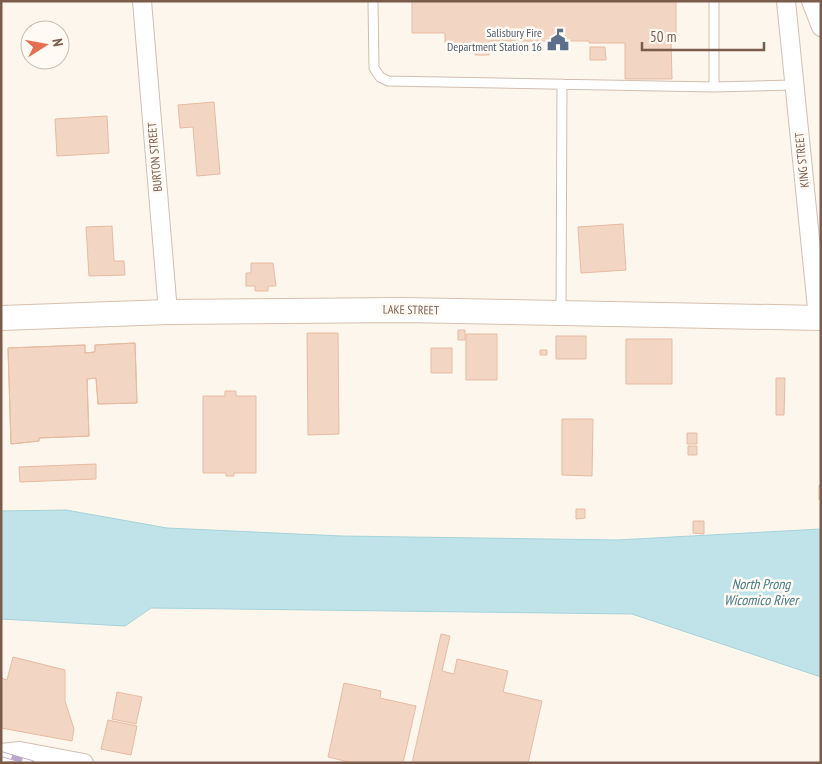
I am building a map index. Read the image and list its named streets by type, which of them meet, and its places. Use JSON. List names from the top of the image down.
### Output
{
  "streets": {
    "street": ["BURTON STREET", "KING STREET", "LAKE STREET"]
  },
  "crossings": [
    ["BURTON STREET", "LAKE STREET"],
    ["KING STREET", "LAKE STREET"]
  ],
  "water": ["North Prong Wicomico River"],
  "places": {
    "public building": ["Salisbury Fire Department Station 16"]
  },
  "scale_bar": "50 m",
  "north": "right"
}
